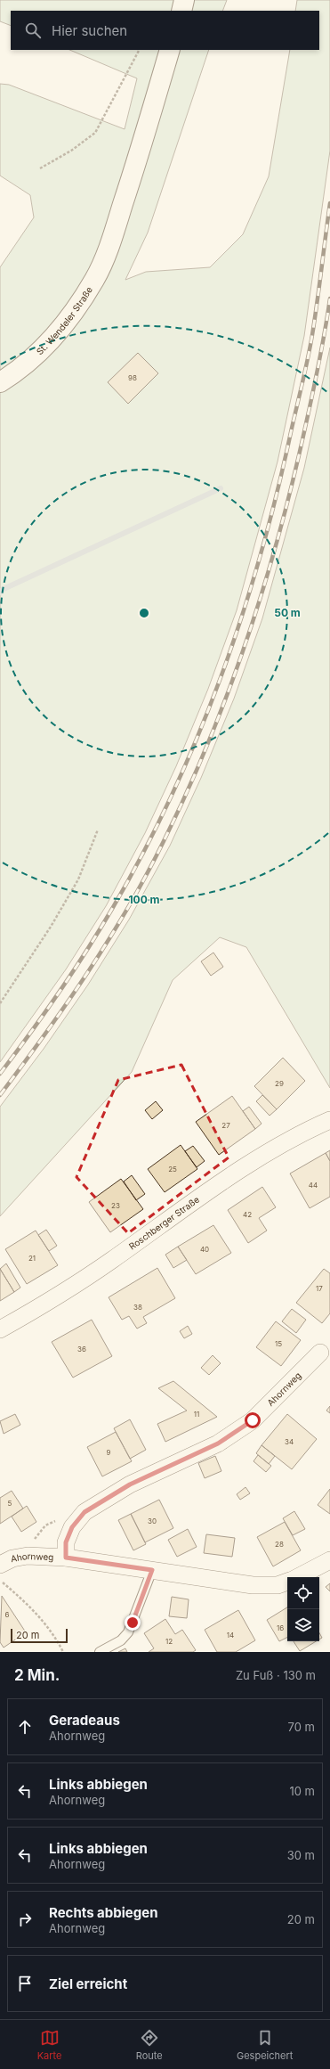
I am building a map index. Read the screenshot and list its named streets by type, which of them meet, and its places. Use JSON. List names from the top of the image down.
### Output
{
  "streets": {
    "main road": ["St. Wendeler Straße"],
    "street": ["Roschberger Straße", "Ahornweg"]
  },
  "house_numbers": [
    "98",
    "29",
    "27",
    "25",
    "44",
    "23",
    "42",
    "40",
    "21",
    "17",
    "38",
    "15",
    "36",
    "11",
    "34",
    "9",
    "5",
    "30",
    "28",
    "6",
    "16",
    "14",
    "12"
  ],
  "scale_bar": "20 m",
  "page": {
    "search": "Hier suchen",
    "scale": "20 m",
    "heading": ["2 Min.", "Zu Fuß · 130 m"],
    "list": [
      ["Geradeaus", "Ahornweg", "70 m"],
      ["Links abbiegen", "Ahornweg", "10 m"],
      ["Links abbiegen", "Ahornweg", "30 m"],
      ["Rechts abbiegen", "Ahornweg", "20 m"],
      "Ziel erreicht"
    ],
    "nav": ["Karte", "Route", "Gespeichert"]
  },
  "rings": ["50 m", "100 m"]
}
